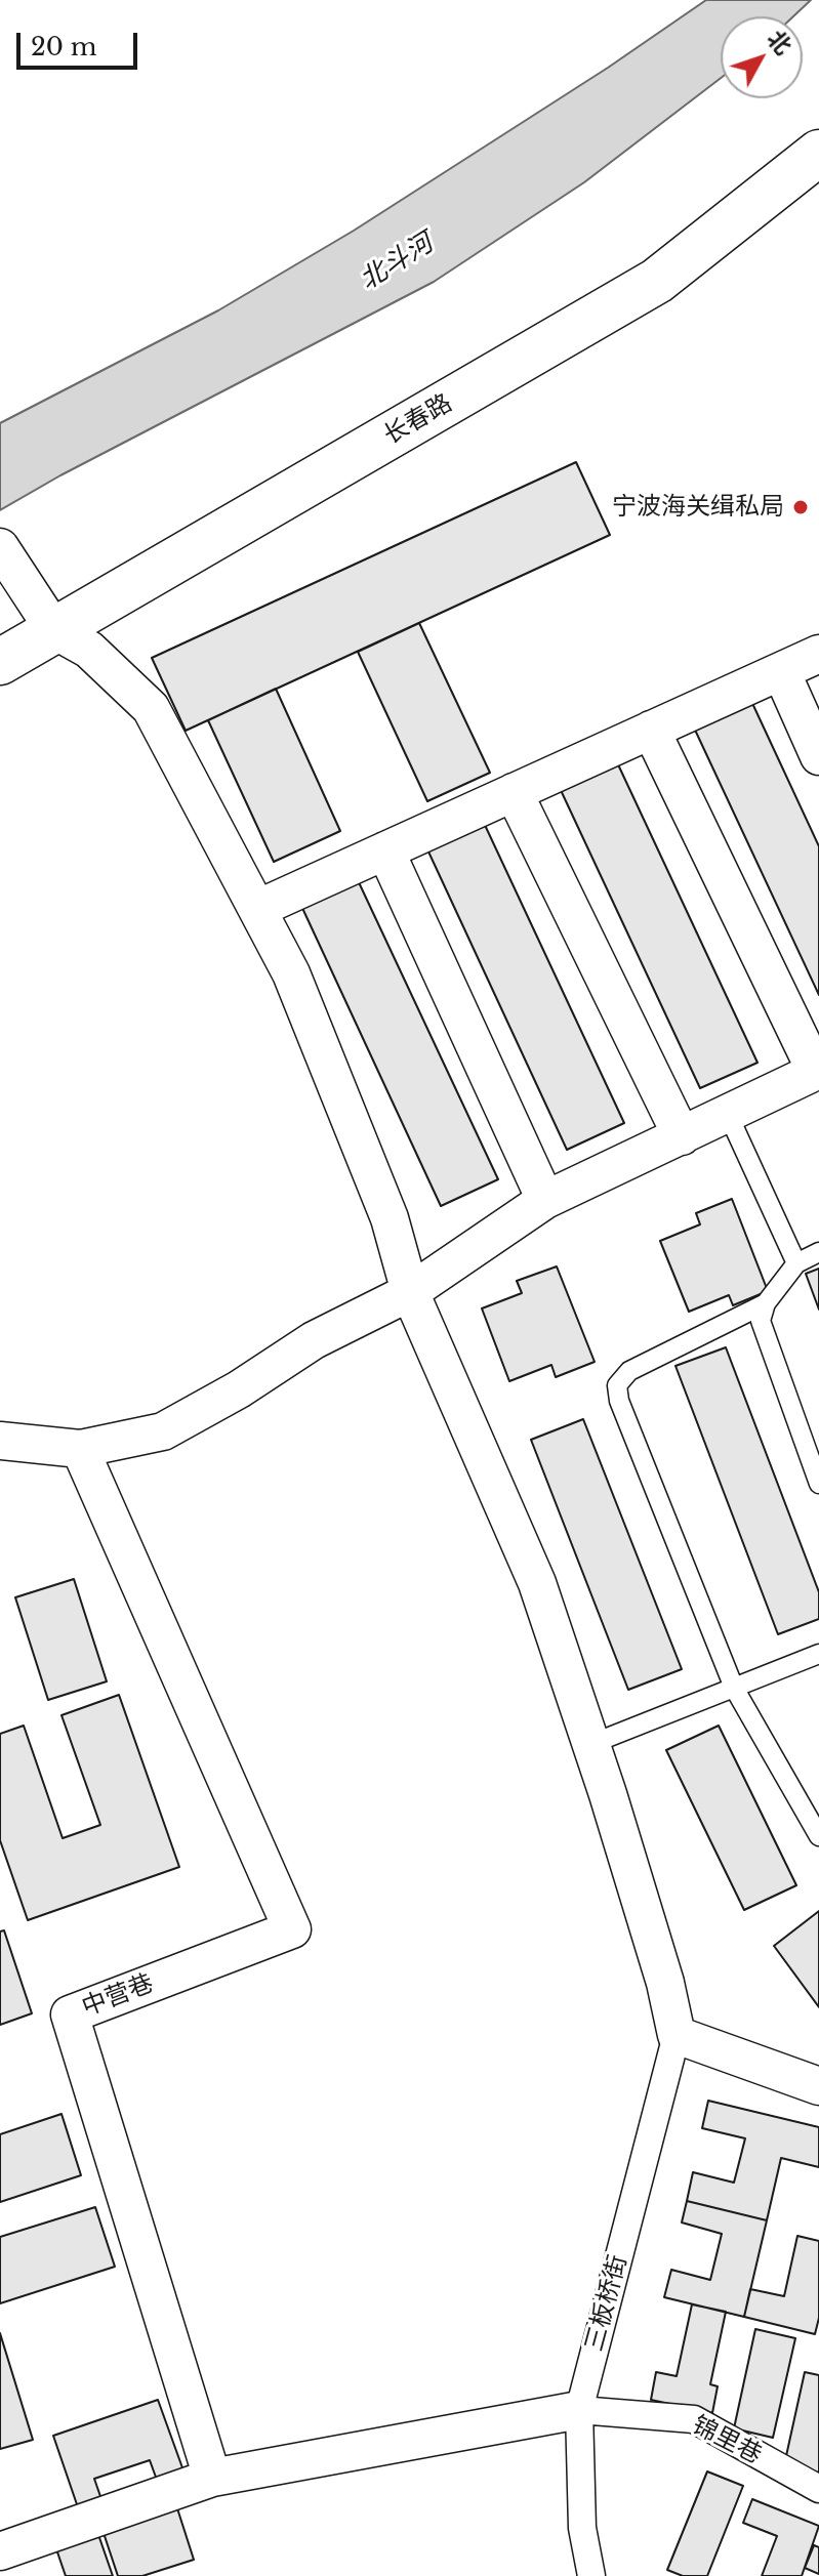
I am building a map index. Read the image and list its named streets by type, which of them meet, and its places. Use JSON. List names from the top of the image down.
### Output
{
  "streets": {
    "main road": ["长春路"],
    "street": ["中营巷", "三板桥街", "锦里巷"]
  },
  "crossings": [
    ["三板桥街", "锦里巷"]
  ],
  "water": ["北斗河"],
  "places": ["宁波海关缉私局"],
  "scale_bar": "20 m",
  "north": "top right"
}
